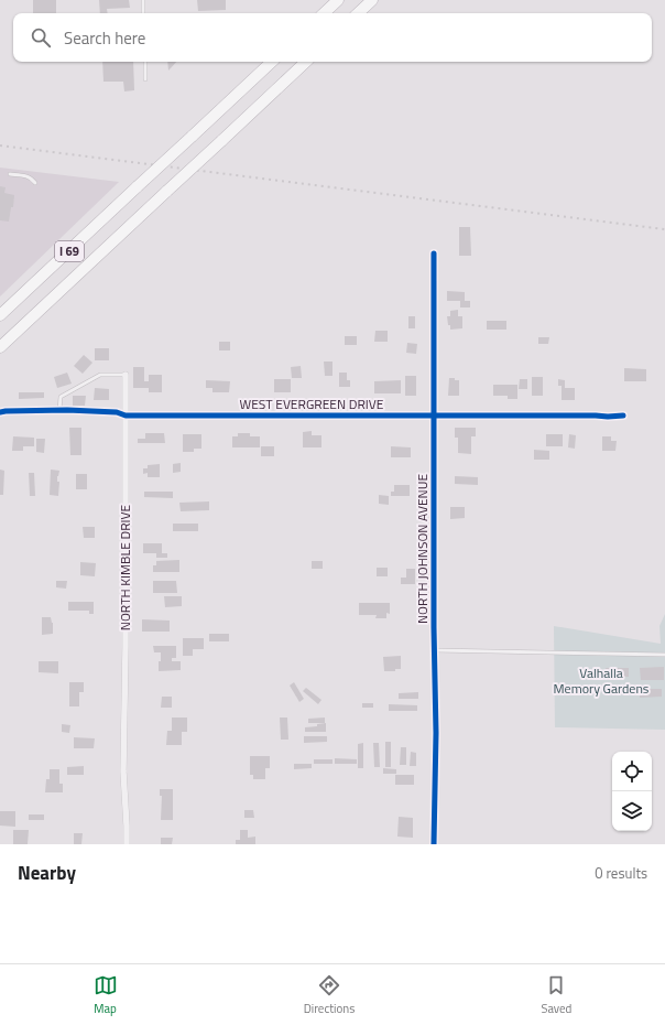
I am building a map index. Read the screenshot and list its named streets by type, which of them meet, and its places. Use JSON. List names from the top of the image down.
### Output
{
  "streets": {
    "highway": ["I 69"],
    "street": ["WEST EVERGREEN DRIVE", "NORTH JOHNSON AVENUE", "NORTH KIMBLE DRIVE"]
  },
  "crossings": [
    ["WEST EVERGREEN DRIVE", "NORTH JOHNSON AVENUE"],
    ["WEST EVERGREEN DRIVE", "NORTH KIMBLE DRIVE"]
  ],
  "parks": ["Valhalla Memory Gardens"],
  "page": {
    "search": "Search here",
    "heading": ["Nearby", "0 results"],
    "nav": ["Map", "Directions", "Saved"]
  }
}
